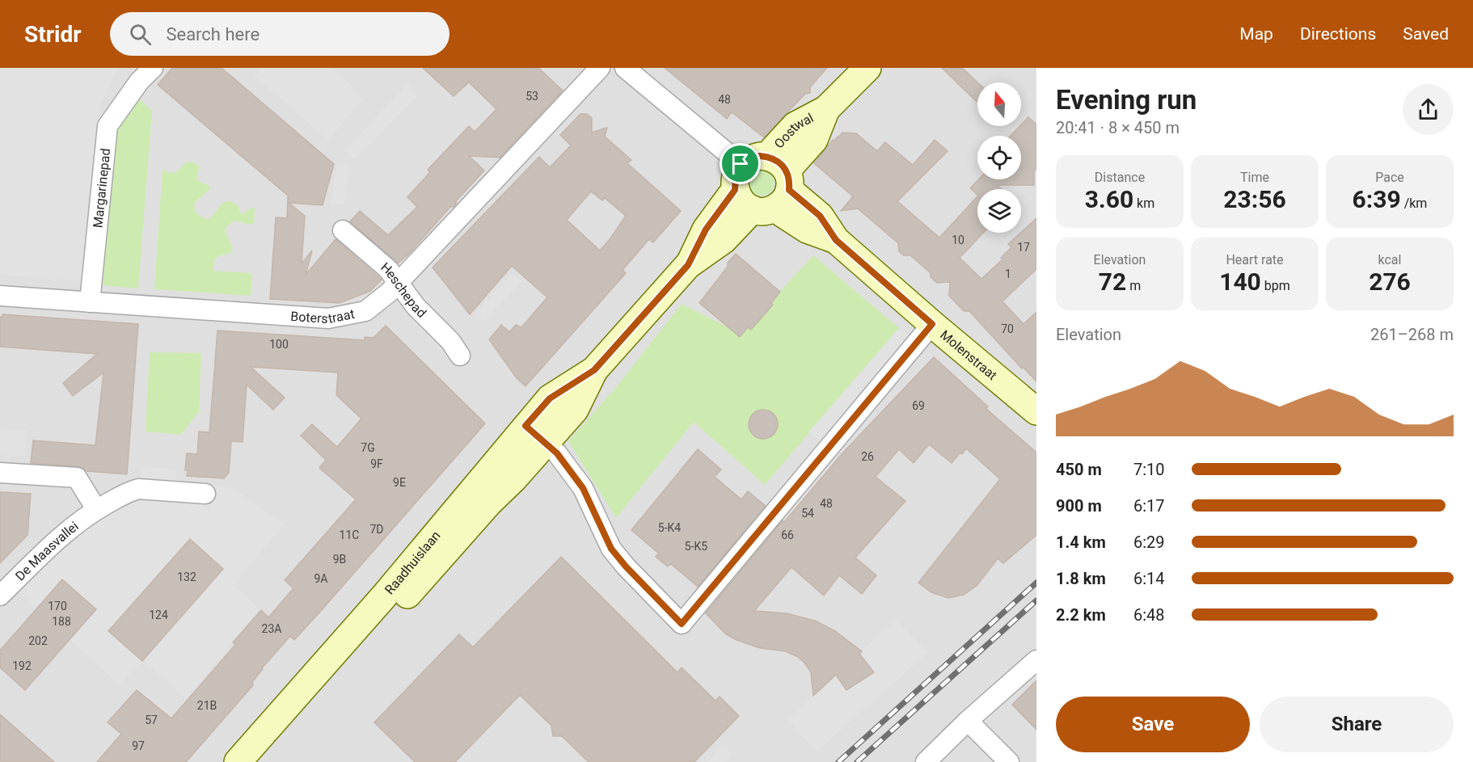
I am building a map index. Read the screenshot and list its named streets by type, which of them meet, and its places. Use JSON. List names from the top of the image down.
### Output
{
  "streets": {
    "street": [
      "Oostwal",
      "Margarinepad",
      "Heschepad",
      "Boterstraat",
      "Molenstraat",
      "De Maasvallei",
      "Raadhuislaan"
    ]
  },
  "crossings": [
    ["Oostwal", "Molenstraat"],
    ["Oostwal", "Raadhuislaan"],
    ["Margarinepad", "Boterstraat"],
    ["Heschepad", "Boterstraat"],
    ["Molenstraat", "Raadhuislaan"]
  ],
  "house_numbers": [
    "53",
    "48",
    "10",
    "17",
    "1",
    "70",
    "100",
    "69",
    "7G",
    "26",
    "9F",
    "9E",
    "48",
    "54",
    "5-K4",
    "7D",
    "11C",
    "66",
    "5-K5",
    "9B",
    "132",
    "9A",
    "170",
    "124",
    "188",
    "23A",
    "202",
    "192",
    "21B",
    "57",
    "97"
  ],
  "north": "top",
  "page": {
    "header": "Stridr",
    "search": "Search here",
    "nav": ["Map", "Directions", "Saved"],
    "heading": ["Evening run", "20:41 · 8 × 450 m"],
    "stats": [
      ["Distance", "3.60 km"],
      ["Time", "23:56"],
      ["Pace", "6:39 /km"],
      ["Elevation", "72 m"],
      ["Heart rate", "140 bpm"],
      ["kcal", "276"]
    ],
    "chart": ["Elevation", "261–268 m"],
    "list": [
      {
        "name": "450 m",
        "note": "7:10"
      },
      {
        "name": "900 m",
        "note": "6:17"
      },
      {
        "name": "1.4 km",
        "note": "6:29"
      },
      {
        "name": "1.8 km",
        "note": "6:14"
      },
      {
        "name": "2.2 km",
        "note": "6:48"
      }
    ],
    "buttons": ["Save", "Share"]
  }
}
